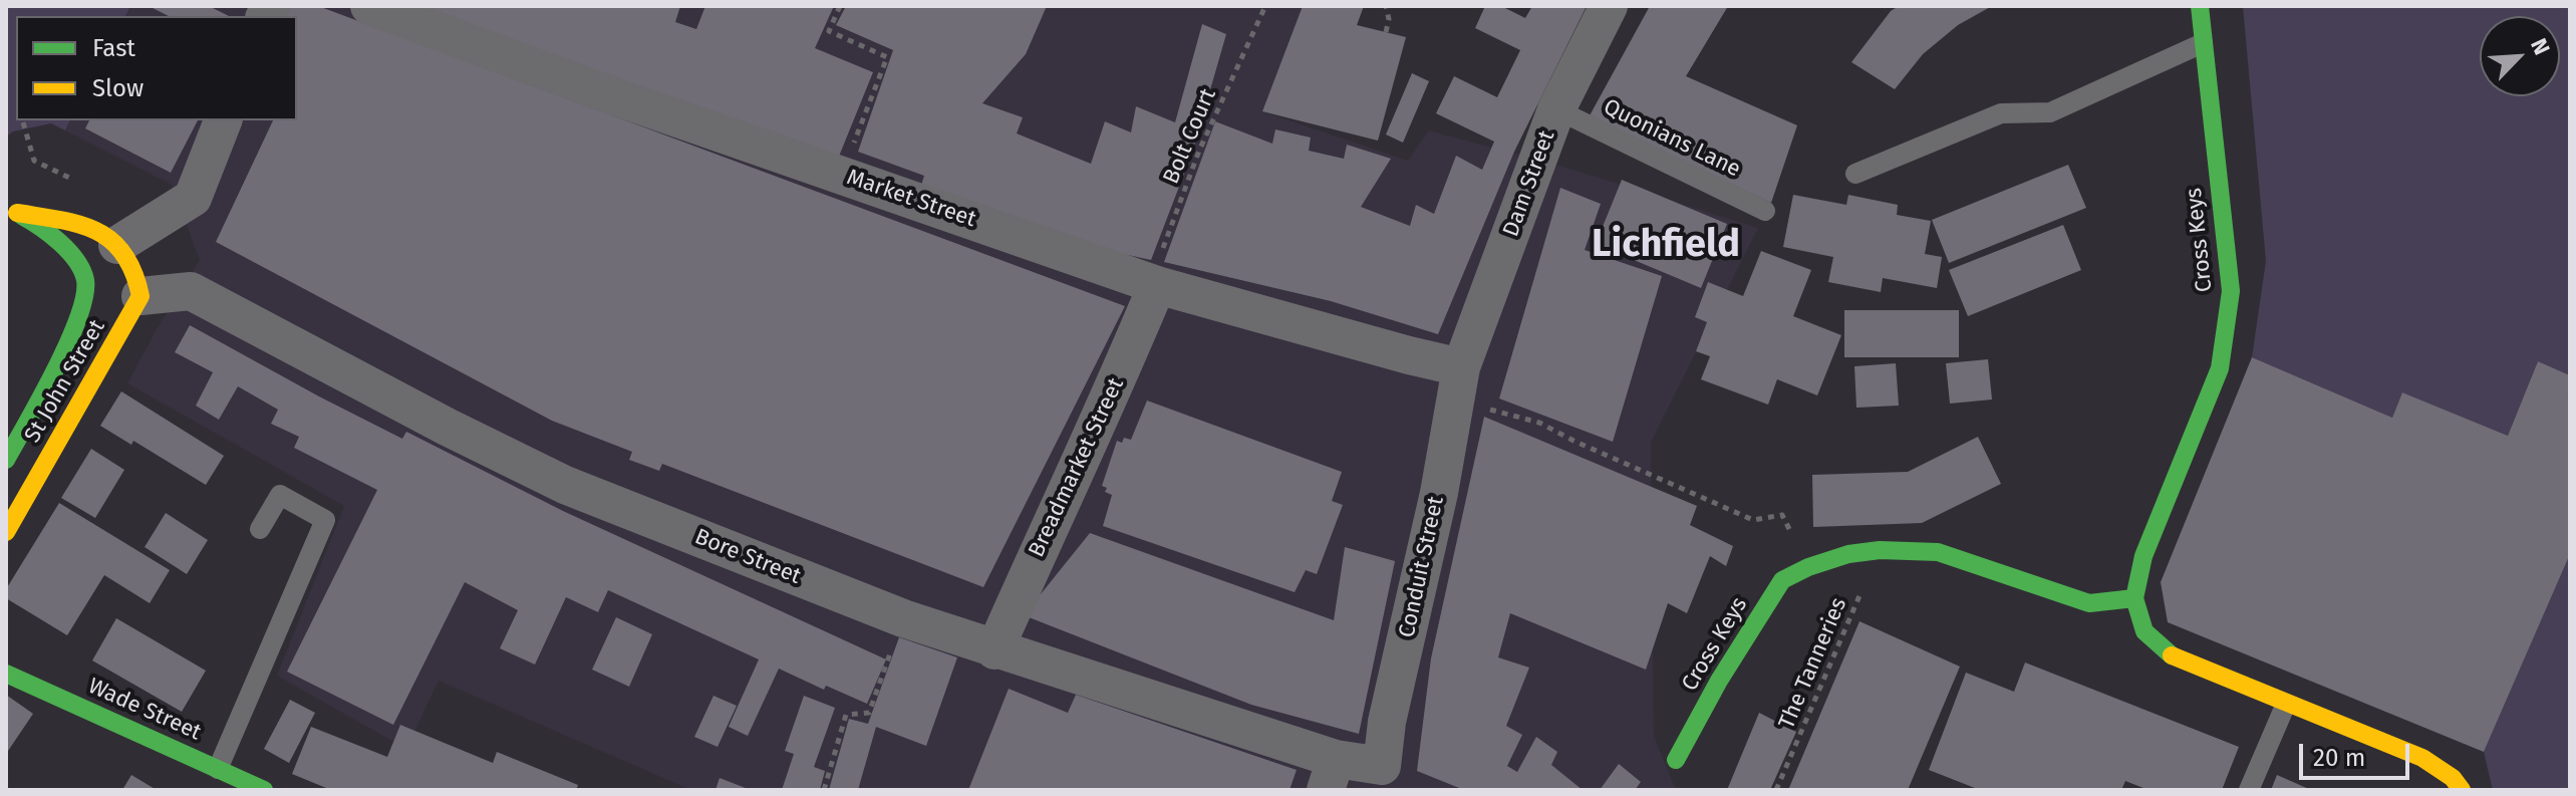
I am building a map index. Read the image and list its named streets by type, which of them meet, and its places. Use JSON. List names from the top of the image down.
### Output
{
  "streets": {
    "street": [
      "Dam Street",
      "Market Street",
      "Cross Keys",
      "St John Street",
      "Breadmarket Street",
      "Bore Street",
      "Conduit Street",
      "Wade Street"
    ],
    "lane": ["Quonians Lane"],
    "path": ["Bolt Court", "The Tanneries"]
  },
  "crossings": [
    ["Bolt Court", "Market Street"],
    ["Bolt Court", "Breadmarket Street"],
    ["Quonians Lane", "Dam Street"],
    ["Dam Street", "Market Street"],
    ["Dam Street", "Conduit Street"],
    ["Market Street", "Breadmarket Street"],
    ["Market Street", "Conduit Street"],
    ["Cross Keys", "The Tanneries"],
    ["St John Street", "Bore Street"],
    ["Breadmarket Street", "Bore Street"],
    ["Bore Street", "Conduit Street"]
  ],
  "districts": ["Lichfield"],
  "legend": ["Fast", "Slow"],
  "scale_bar": "20 m",
  "north": "top right"
}
